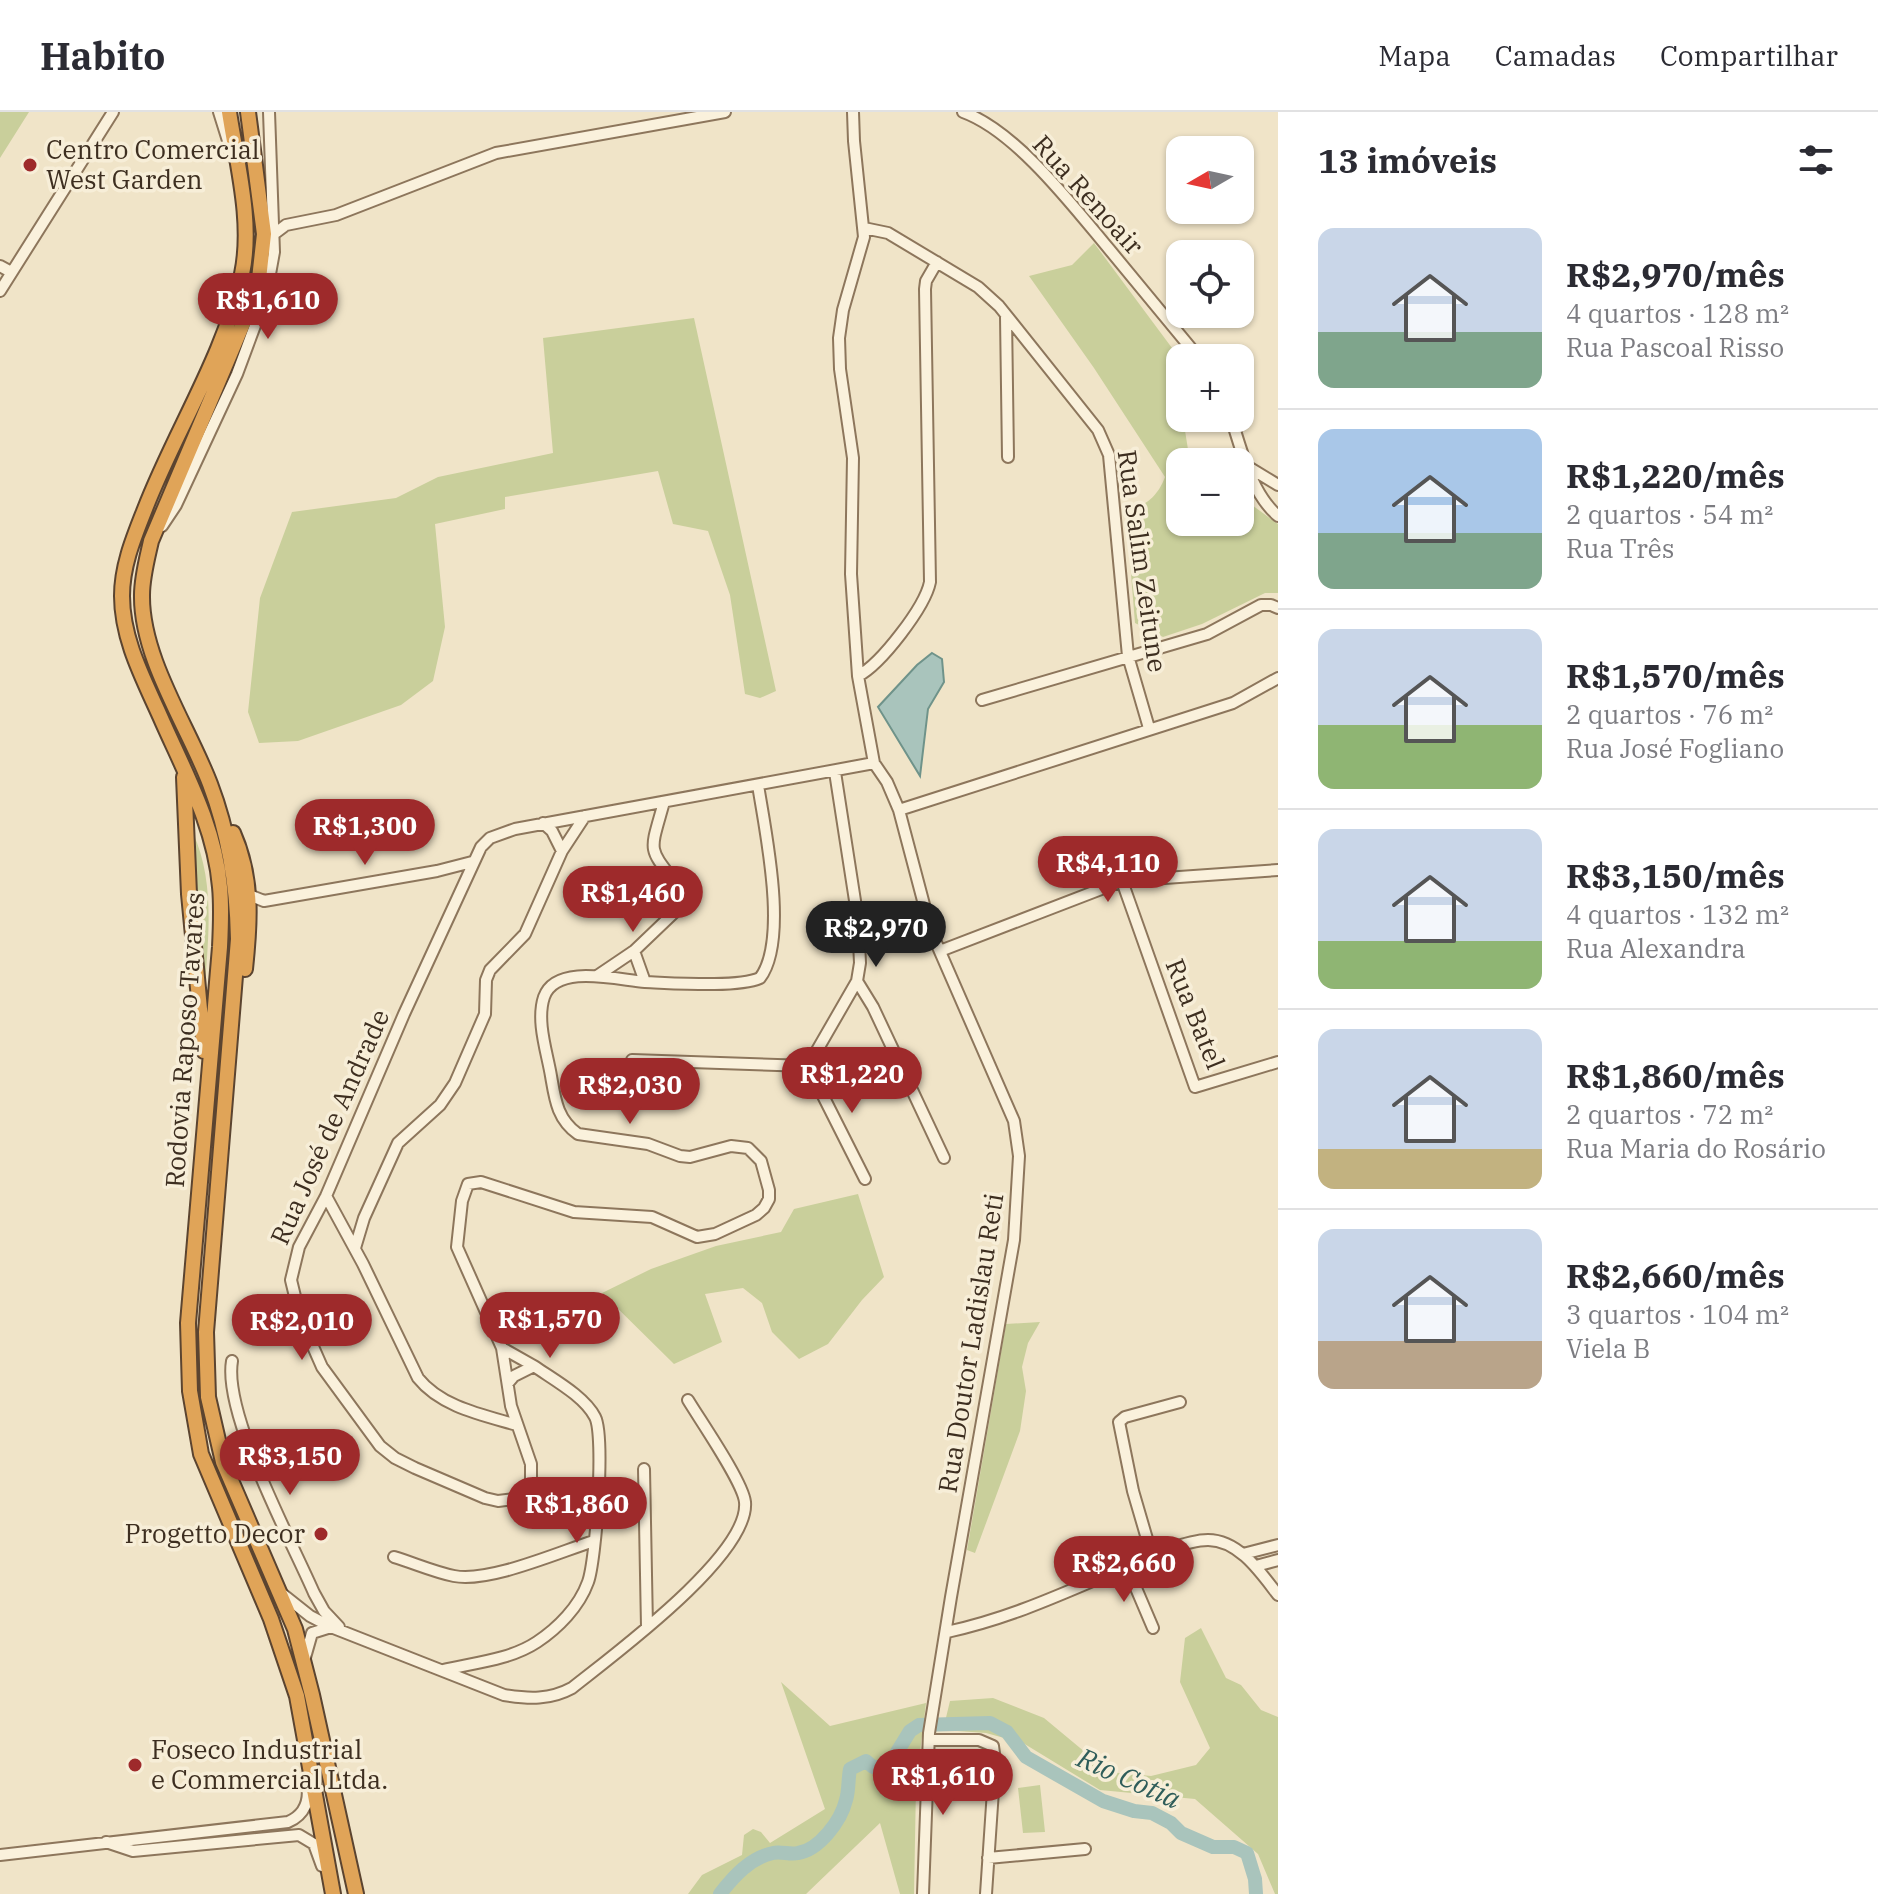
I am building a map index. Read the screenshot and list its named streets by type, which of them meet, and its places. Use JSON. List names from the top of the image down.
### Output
{
  "streets": {
    "highway": ["Rodovia Raposo Tavares"],
    "street": [
      "Rua Renoair",
      "Rua Salim Zeitune",
      "Rua Batel",
      "Rua José de Andrade",
      "Rua Doutor Ladislau Reti"
    ]
  },
  "crossings": [
    ["Rua Salim Zeitune", "Rua Doutor Ladislau Reti"],
    ["Rua José de Andrade", "Rua Doutor Ladislau Reti"]
  ],
  "water": ["Rio Cotia"],
  "places": ["Centro Comercial West Garden", "Progetto Decor", "Foseco Industrial e Commercial Ltda."],
  "north": "left",
  "page": {
    "header": "Habito",
    "nav": ["Mapa", "Camadas", "Compartilhar"],
    "heading": "13 imóveis",
    "map_buttons": ["+", "−"],
    "list": [
      {
        "name": "R$2,970/mês",
        "note": "4 quartos · 128 m² · Rua Pascoal Risso"
      },
      {
        "name": "R$1,220/mês",
        "note": "2 quartos · 54 m² · Rua Três"
      },
      {
        "name": "R$1,570/mês",
        "note": "2 quartos · 76 m² · Rua José Fogliano"
      },
      {
        "name": "R$3,150/mês",
        "note": "4 quartos · 132 m² · Rua Alexandra"
      },
      {
        "name": "R$1,860/mês",
        "note": "2 quartos · 72 m² · Rua Maria do Rosário"
      },
      {
        "name": "R$2,660/mês",
        "note": "3 quartos · 104 m² · Viela B"
      }
    ],
    "price": [
      "R$1,610",
      "R$1,300",
      "R$4,110",
      "R$1,460",
      "R$2,970",
      "R$1,220",
      "R$2,030",
      "R$1,570",
      "R$2,010",
      "R$3,150",
      "R$1,860",
      "R$2,660",
      "R$1,610"
    ]
  }
}
